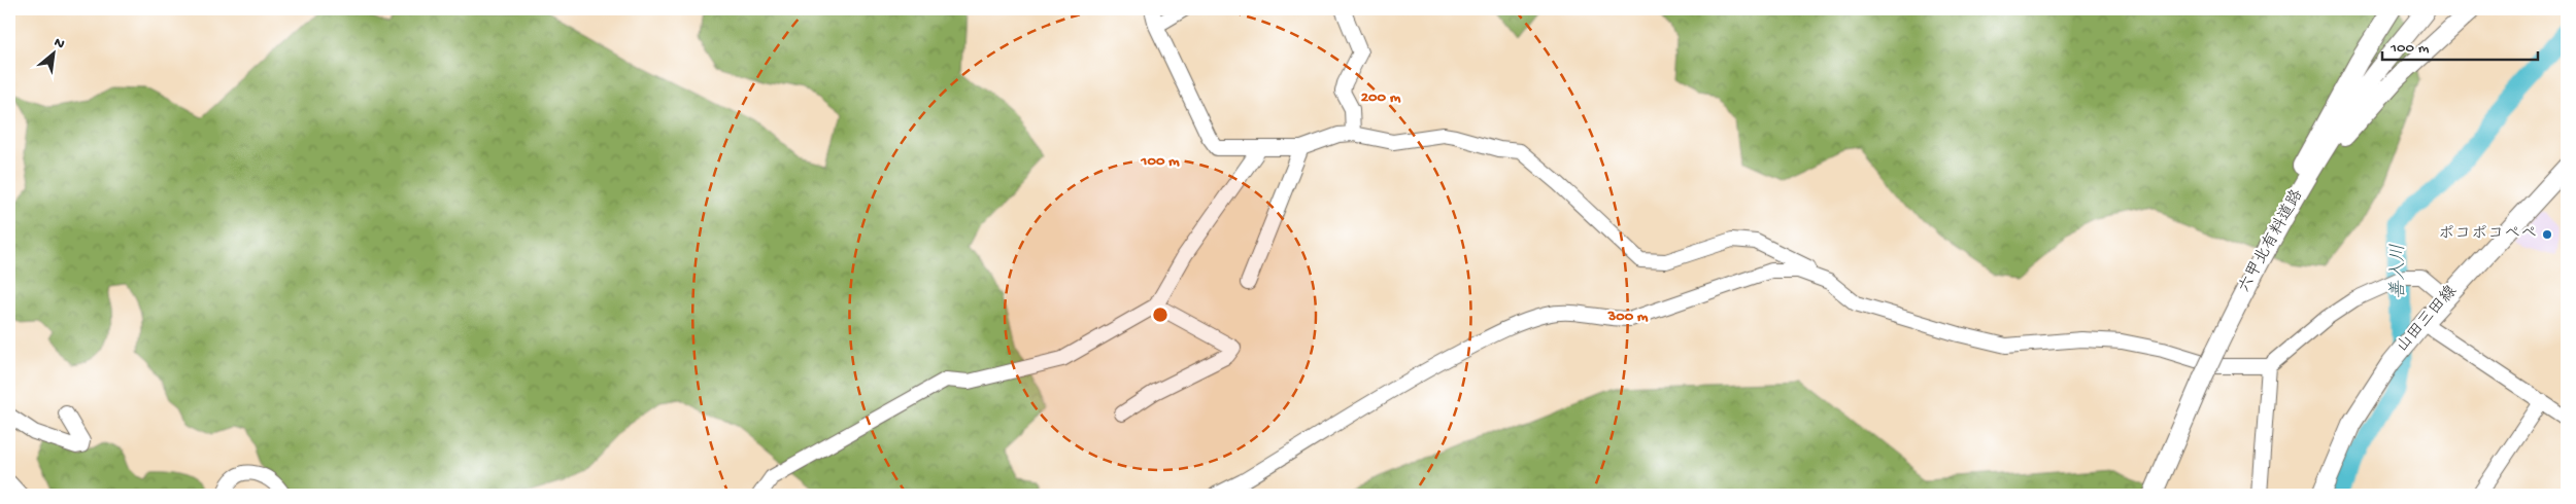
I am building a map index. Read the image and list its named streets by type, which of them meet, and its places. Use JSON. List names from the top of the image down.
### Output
{
  "streets": {
    "main road": ["六甲北有料道路", "山田三田線"]
  },
  "water": ["善入川"],
  "places": ["ポコポコぺぺ"],
  "scale_bar": "100 m",
  "north": "top right",
  "rings": ["200 m", "100 m", "300 m"]
}
